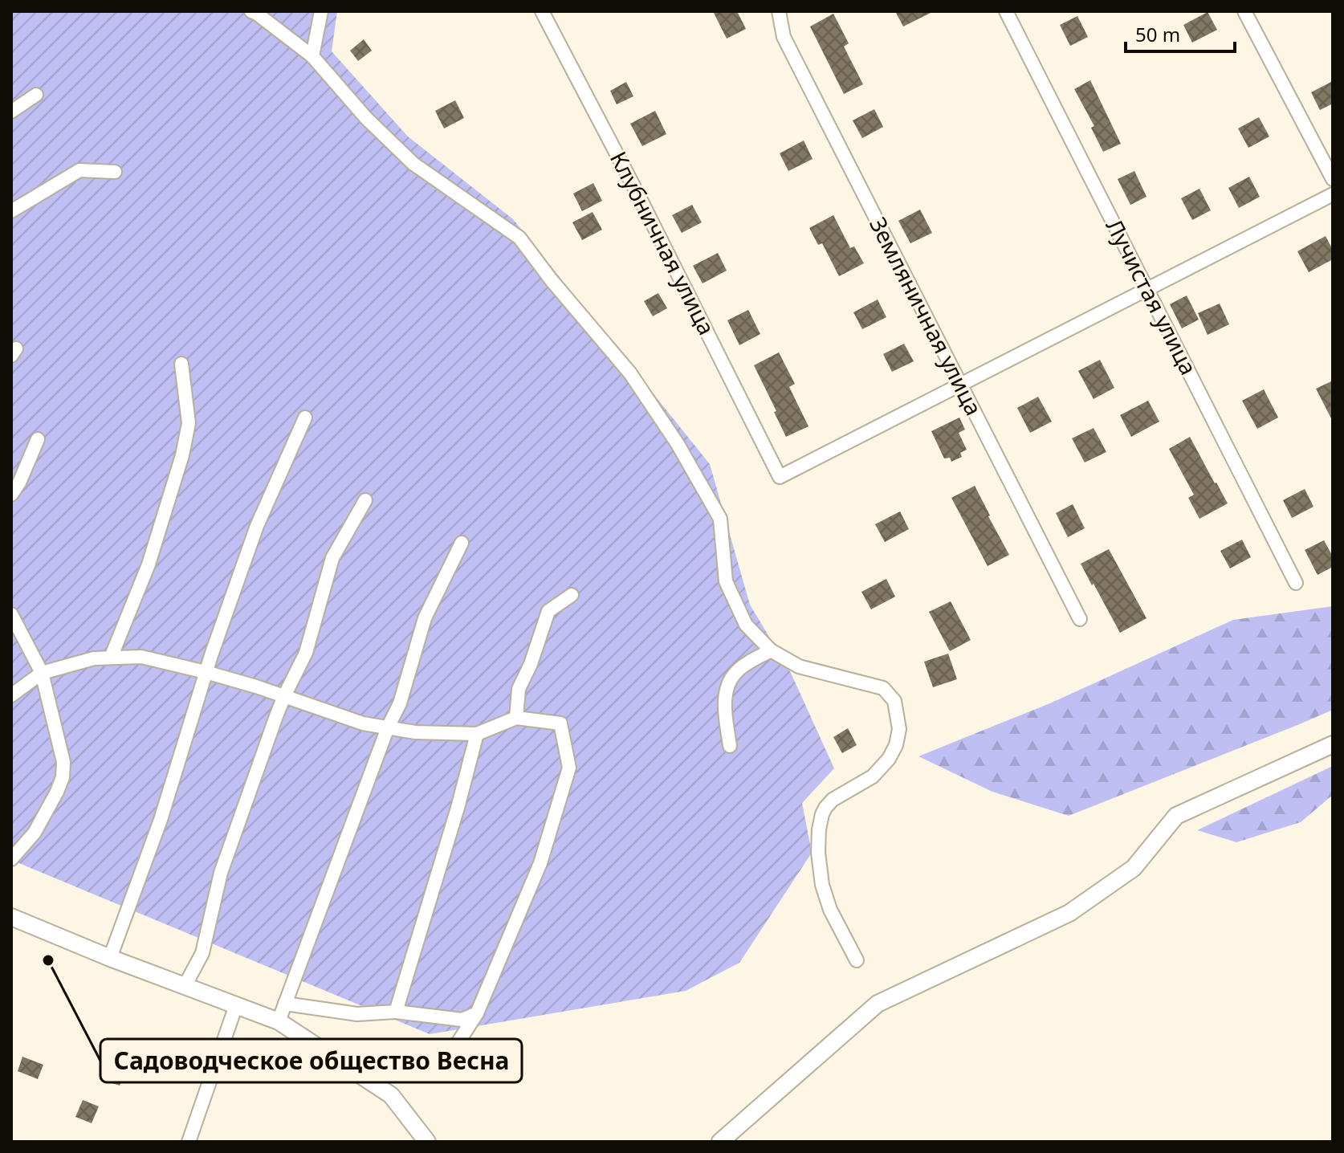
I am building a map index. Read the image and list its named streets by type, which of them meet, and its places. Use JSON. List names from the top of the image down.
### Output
{
  "streets": {
    "street": ["Клубничная улица", "Лучистая улица", "Земляничная улица"]
  },
  "crossings": [
    ["Клубничная улица", "Земляничная улица"]
  ],
  "places": ["Садоводческое общество Весна"],
  "scale_bar": "50 m"
}
